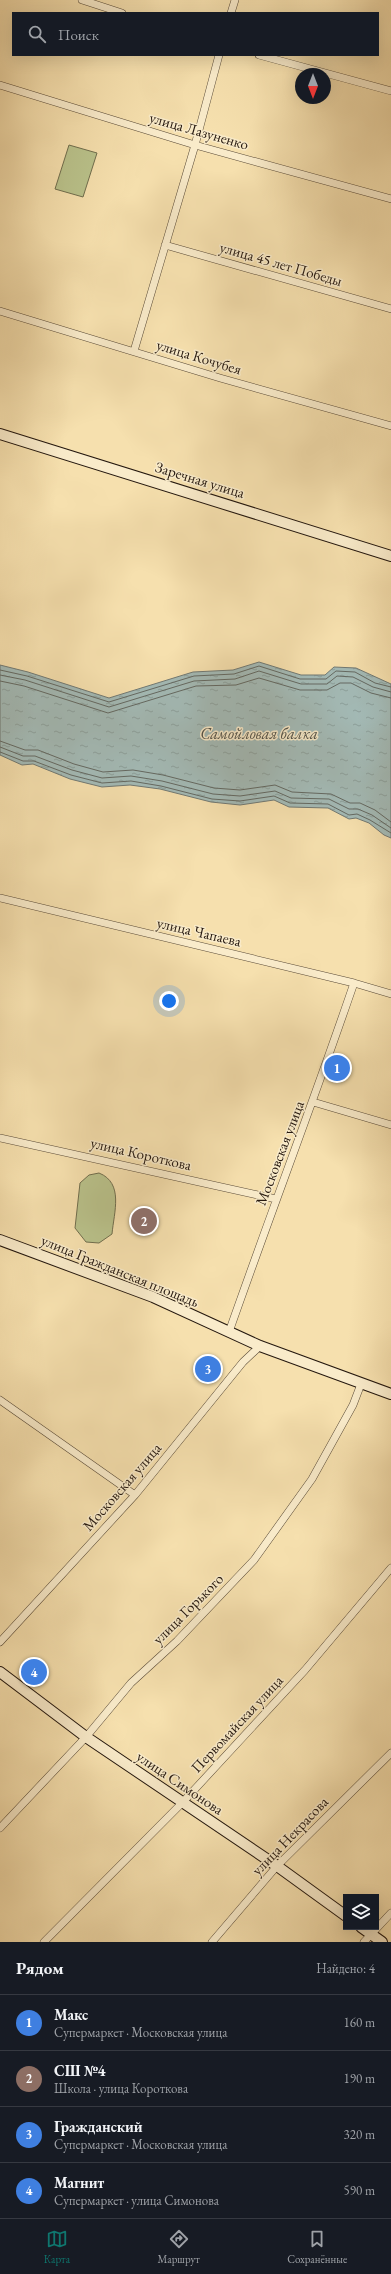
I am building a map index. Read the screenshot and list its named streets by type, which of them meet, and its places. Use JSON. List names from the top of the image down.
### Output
{
  "streets": {
    "street": [
      "улица Лазуненко",
      "улица 45 лет Победы",
      "улица Кочубея",
      "Заречная улица",
      "улица Чапаева",
      "Московская улица",
      "улица Короткова",
      "улица Гражданская площадь",
      "улица Горького",
      "Первомайская улица",
      "улица Симонова",
      "улица Некрасова"
    ]
  },
  "crossings": [
    ["улица Чапаева", "Московская улица"],
    ["Московская улица", "улица Короткова"],
    ["Московская улица", "улица Гражданская площадь"],
    ["улица Горького", "улица Симонова"],
    ["Первомайская улица", "улица Симонова"],
    ["улица Симонова", "улица Некрасова"]
  ],
  "water": ["Самойловая балка"],
  "north": "bottom",
  "page": {
    "search": "Поиск",
    "pins": [
      "1",
      "2",
      "3",
      "4"
    ],
    "heading": ["Рядом", "Найдено: 4"],
    "list": [
      {
        "mark": "1",
        "name": "Макс",
        "note": "Супермаркет · Московская улица",
        "value": "160 m"
      },
      {
        "mark": "2",
        "name": "СШ №4",
        "note": "Школа · улица Короткова",
        "value": "190 m"
      },
      {
        "mark": "3",
        "name": "Гражданский",
        "note": "Супермаркет · Московская улица",
        "value": "320 m"
      },
      {
        "mark": "4",
        "name": "Магнит",
        "note": "Супермаркет · улица Симонова",
        "value": "590 m"
      }
    ],
    "nav": ["Карта", "Маршрут", "Сохранённые"]
  }
}
